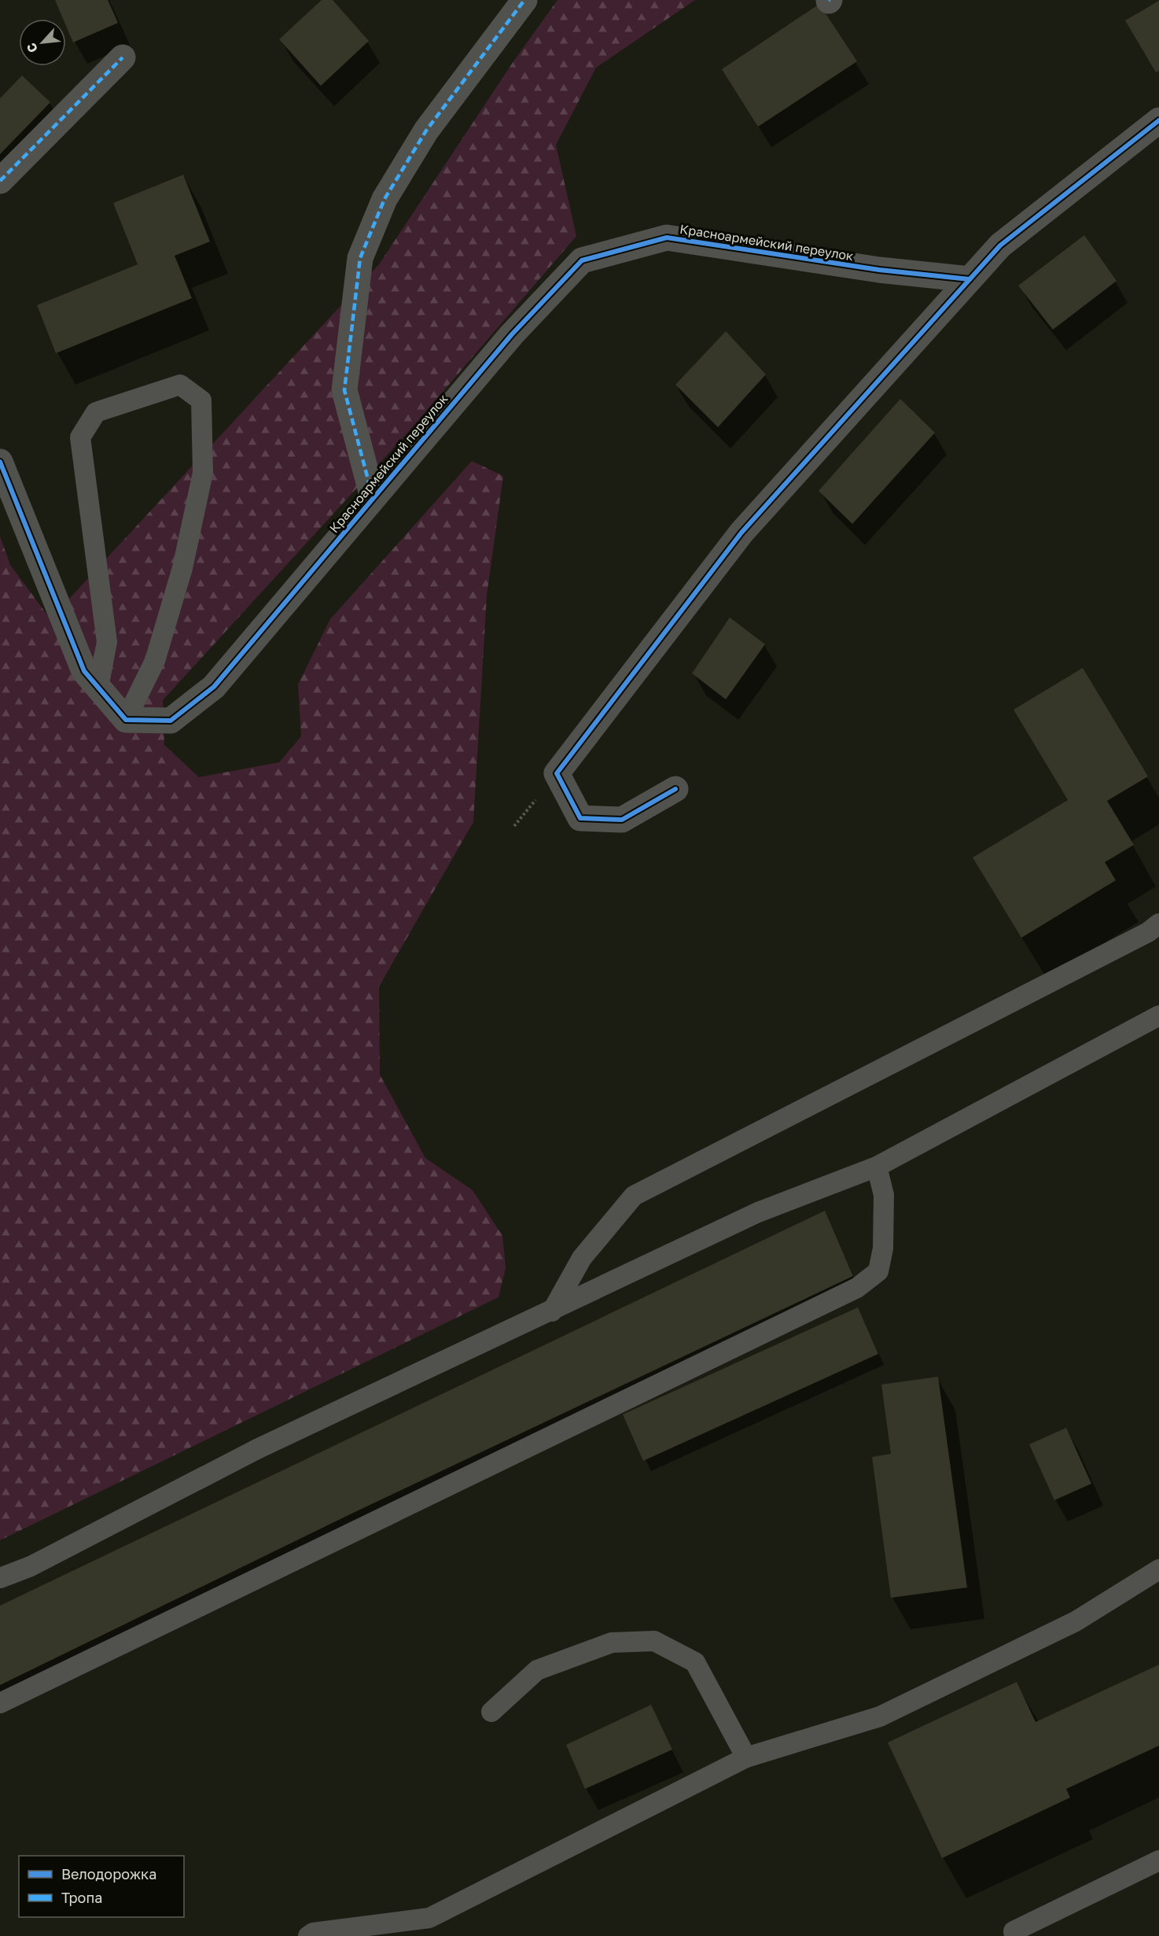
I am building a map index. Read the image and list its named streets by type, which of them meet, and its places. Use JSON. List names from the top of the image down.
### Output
{
  "streets": {
    "street": ["Красноармейский переулок"]
  },
  "legend": ["Велодорожка", "Тропа"],
  "north": "bottom left"
}
